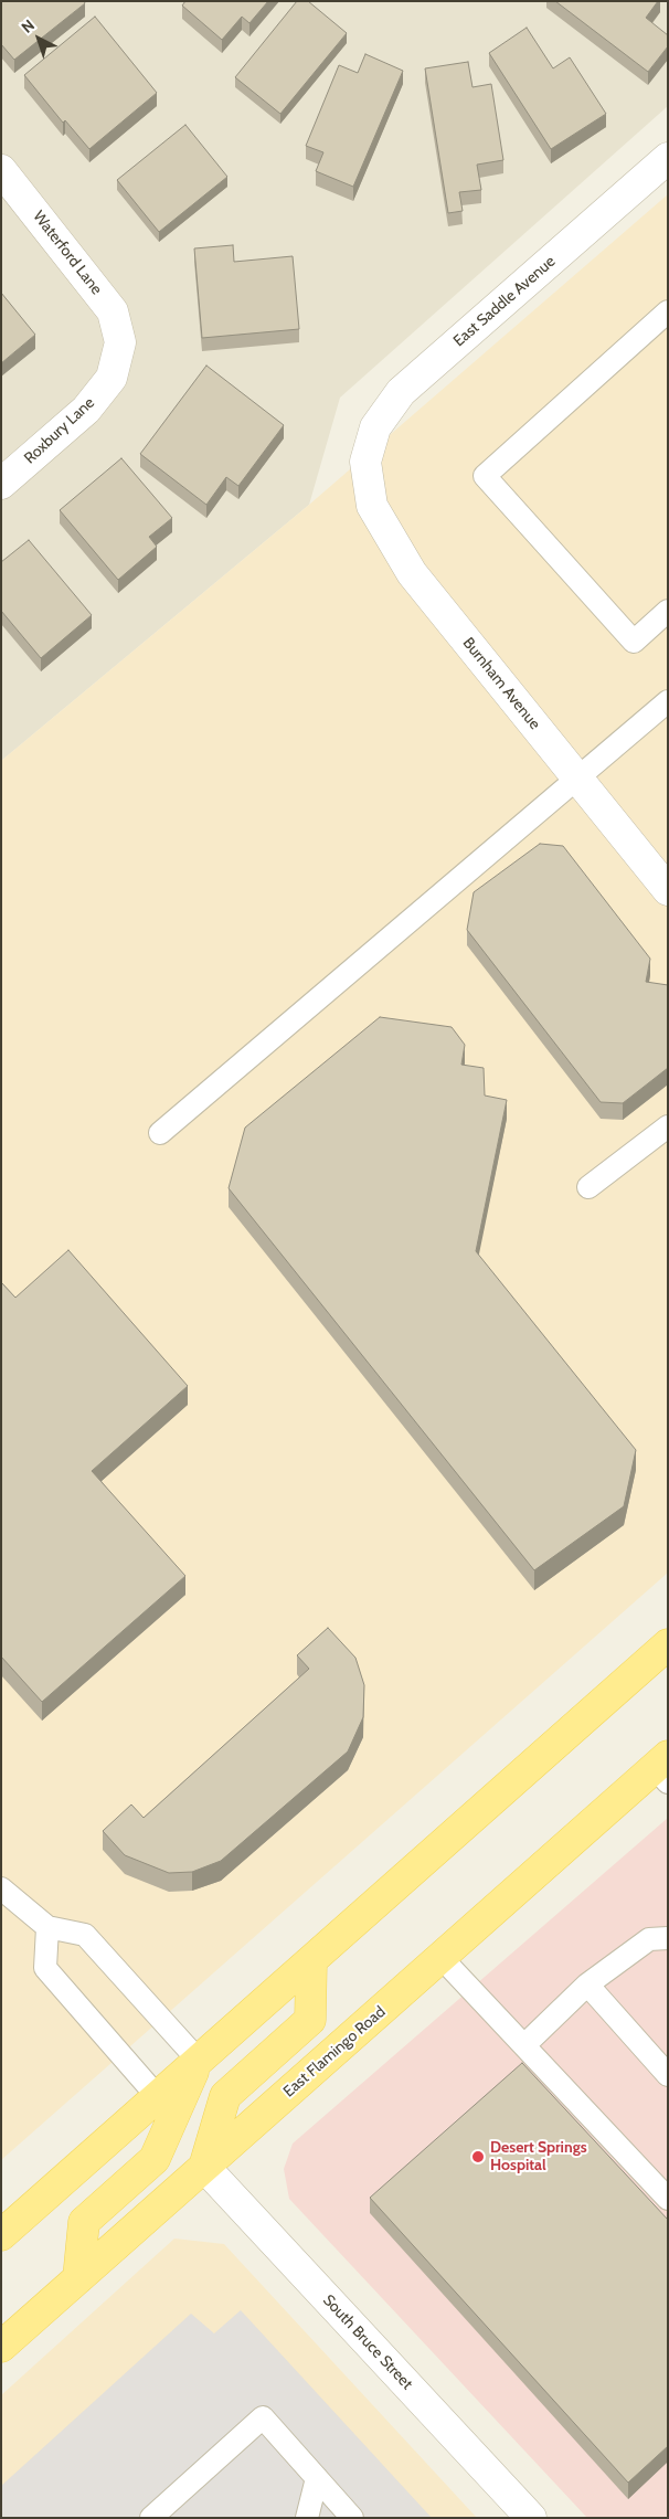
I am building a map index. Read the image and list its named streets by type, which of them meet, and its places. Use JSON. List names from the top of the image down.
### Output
{
  "streets": {
    "main road": ["East Flamingo Road"],
    "street": [
      "Waterford Lane",
      "East Saddle Avenue",
      "Roxbury Lane",
      "Burnham Avenue",
      "South Bruce Street"
    ]
  },
  "crossings": [
    ["Waterford Lane", "Roxbury Lane"],
    ["East Saddle Avenue", "Burnham Avenue"],
    ["East Flamingo Road", "South Bruce Street"]
  ],
  "places": ["Desert Springs Hospital"],
  "north": "top left"
}
